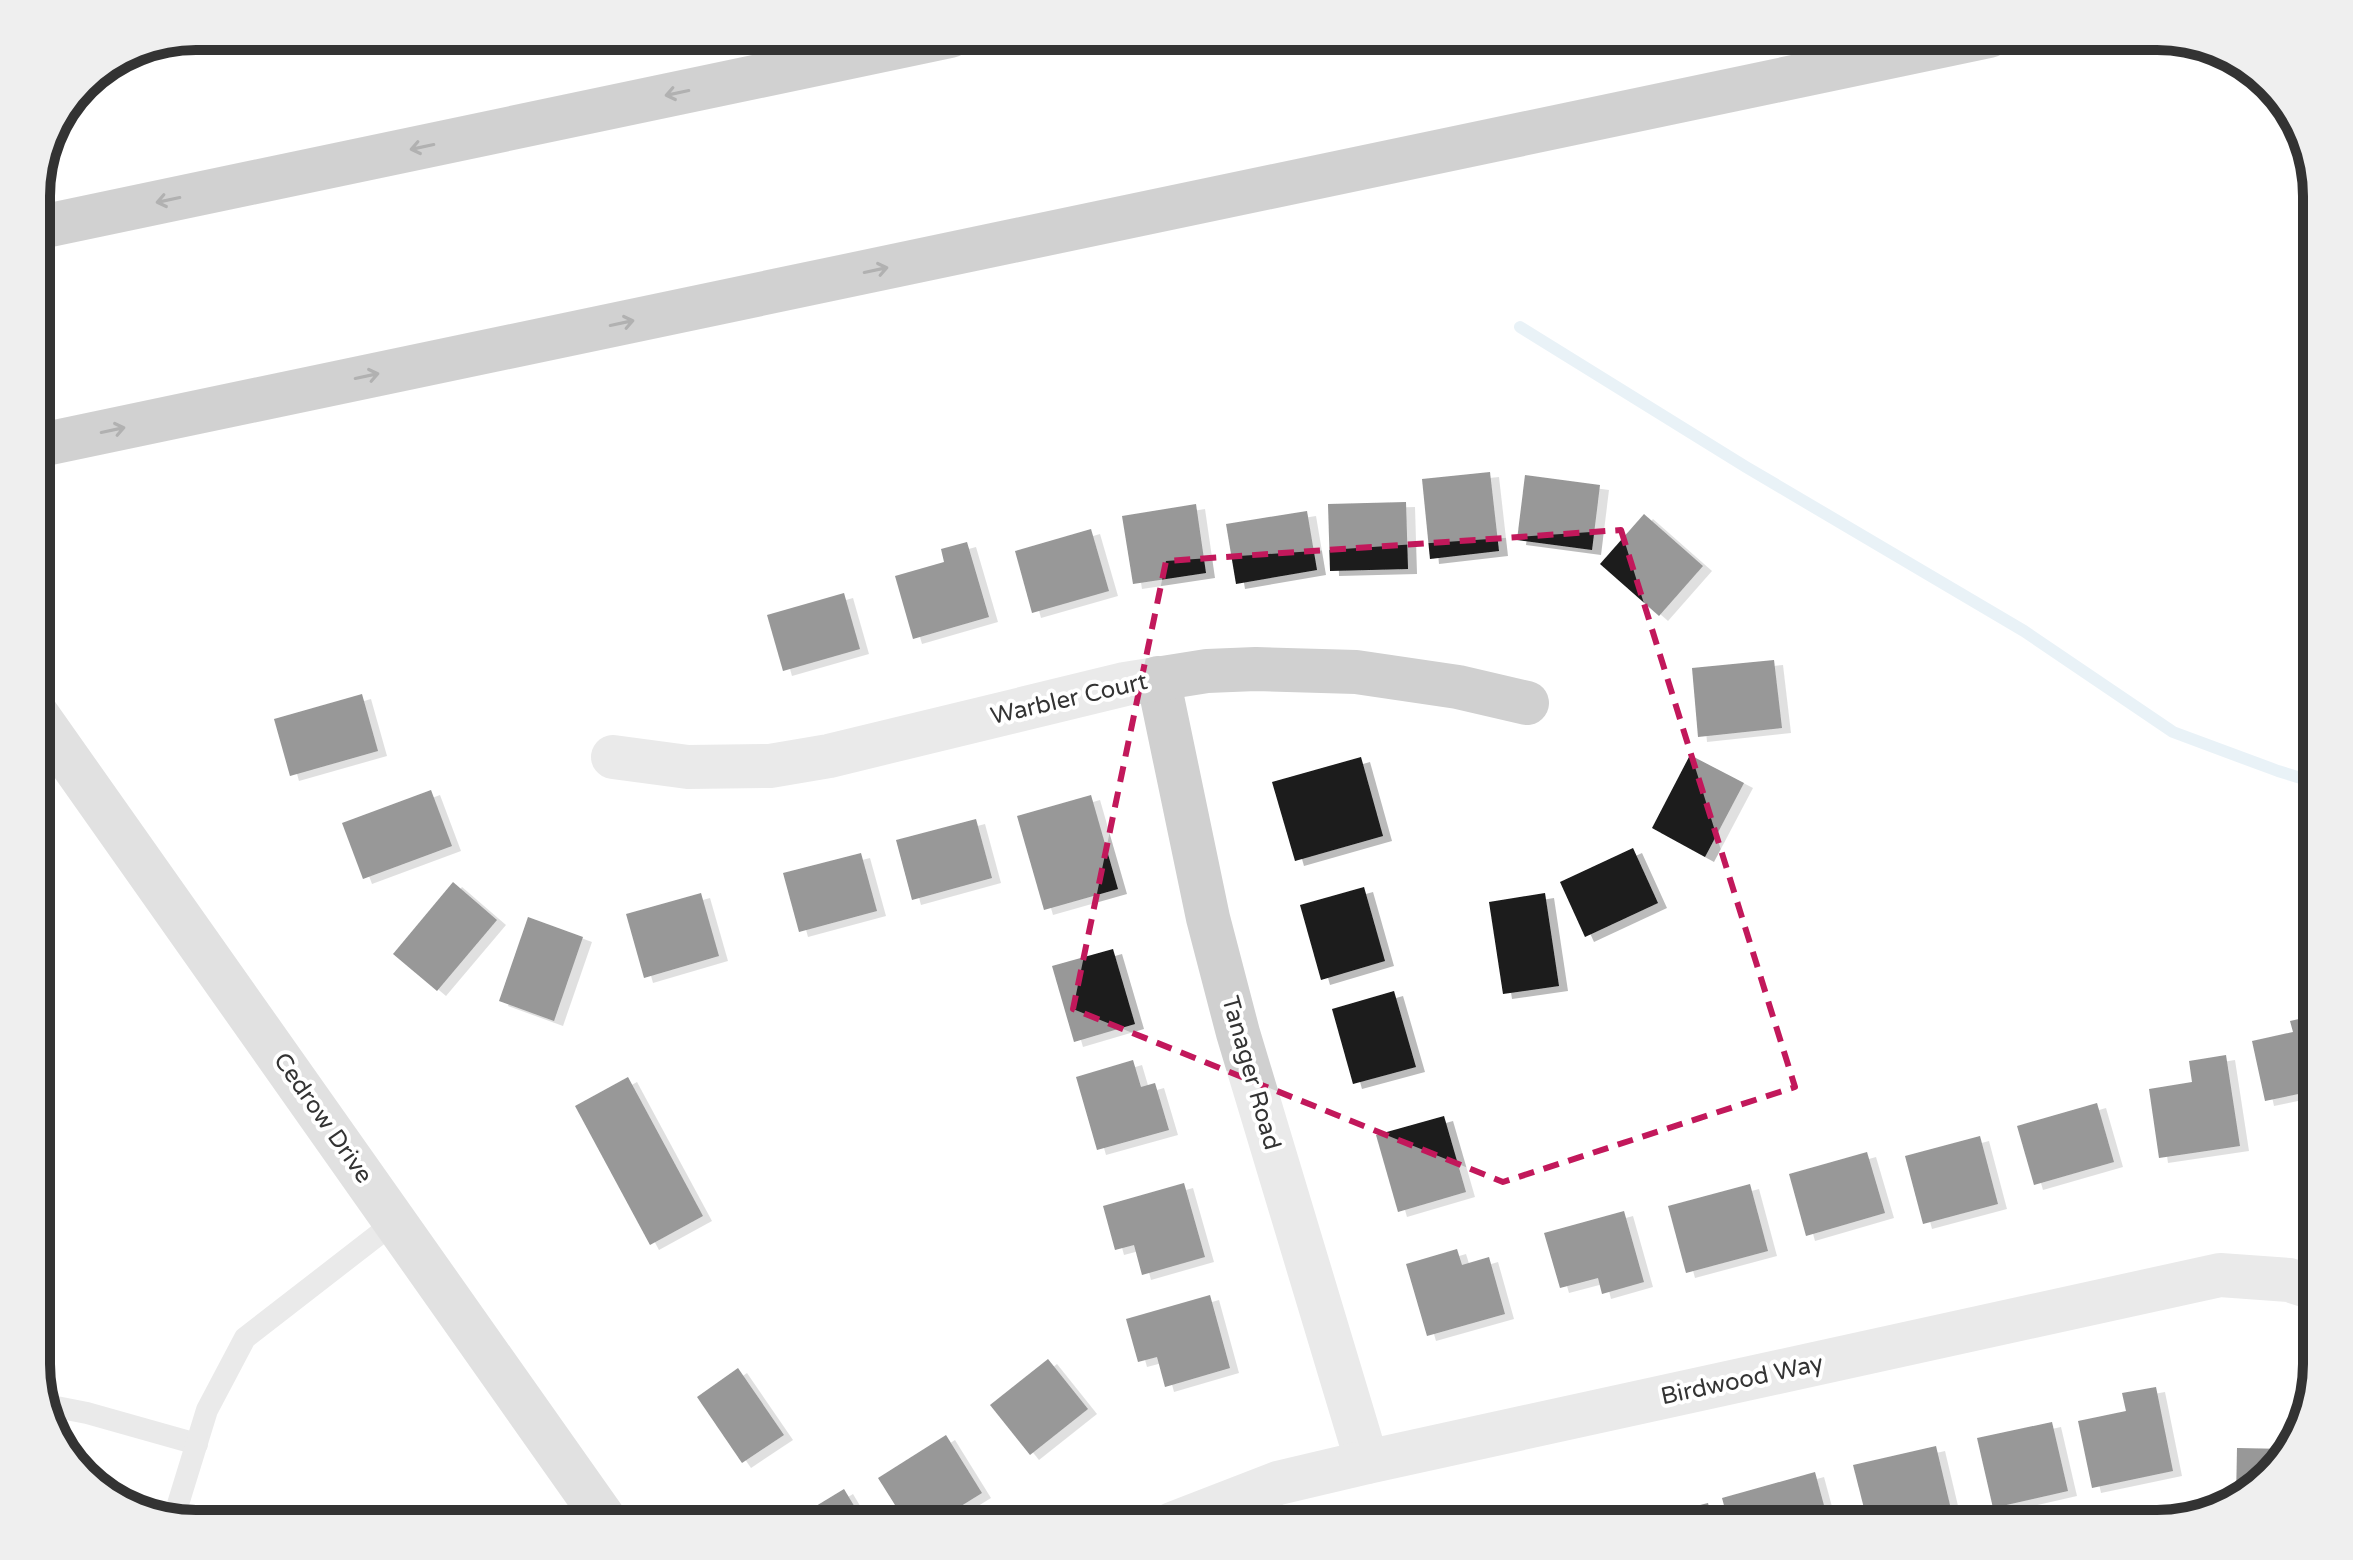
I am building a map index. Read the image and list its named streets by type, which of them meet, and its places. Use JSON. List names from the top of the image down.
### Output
{
  "streets": {
    "street": [
      "Warbler Court",
      "Tanager Road",
      "Cedrow Drive",
      "Birdwood Way"
    ]
  },
  "crossings": [
    ["Warbler Court", "Tanager Road"],
    ["Tanager Road", "Birdwood Way"]
  ]
}
